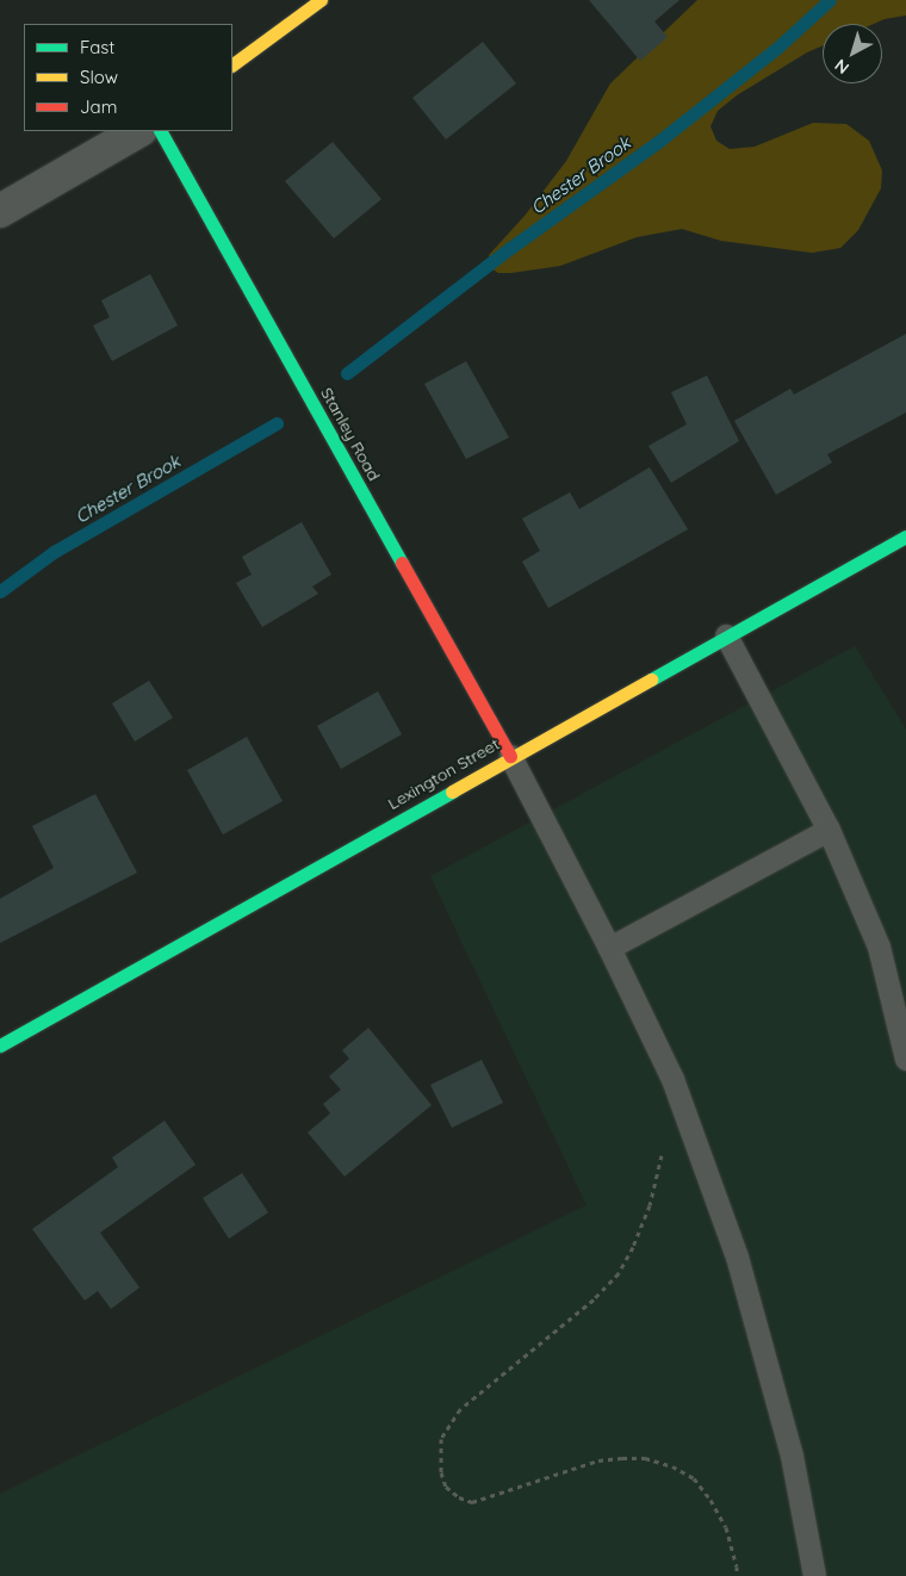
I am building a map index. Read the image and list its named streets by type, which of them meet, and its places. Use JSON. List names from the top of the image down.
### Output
{
  "streets": {
    "main road": ["Stanley Road", "Lexington Street"]
  },
  "crossings": [
    ["Stanley Road", "Lexington Street"]
  ],
  "water": ["Chester Brook"],
  "legend": ["Fast", "Slow", "Jam"],
  "north": "bottom left"
}
